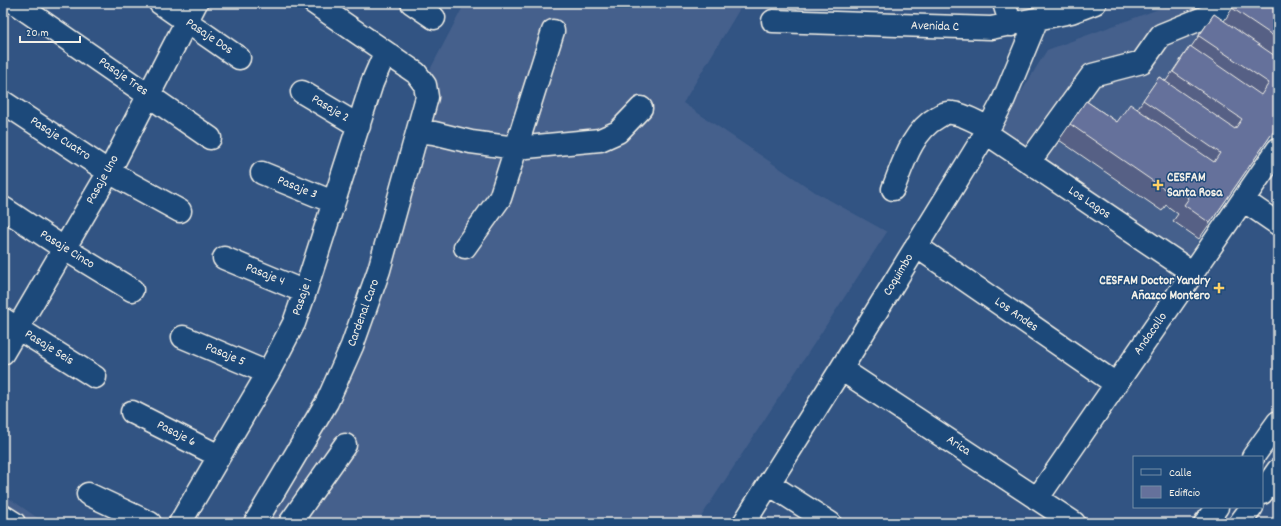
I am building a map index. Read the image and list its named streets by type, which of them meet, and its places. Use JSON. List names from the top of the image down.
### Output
{
  "streets": {
    "street": [
      "Avenida C",
      "Pasaje Dos",
      "Pasaje Tres",
      "Pasaje 2",
      "Pasaje Cuatro",
      "Pasaje Uno",
      "Pasaje 3",
      "Los Lagos",
      "Pasaje Cinco",
      "Pasaje 4",
      "Coquimbo",
      "Pasaje 1",
      "Cardenal Caro",
      "Los Andes",
      "Andacollo",
      "Pasaje Seis",
      "Pasaje 5",
      "Pasaje 6",
      "Arica"
    ]
  },
  "crossings": [
    ["Avenida C", "Coquimbo"],
    ["Pasaje Dos", "Pasaje Uno"],
    ["Pasaje Tres", "Pasaje Uno"],
    ["Pasaje 2", "Pasaje 1"],
    ["Pasaje Cuatro", "Pasaje Uno"],
    ["Pasaje Uno", "Pasaje Cinco"],
    ["Pasaje Uno", "Pasaje Seis"],
    ["Pasaje 3", "Pasaje 1"],
    ["Los Lagos", "Coquimbo"],
    ["Los Lagos", "Andacollo"],
    ["Pasaje 4", "Pasaje 1"],
    ["Coquimbo", "Los Andes"],
    ["Coquimbo", "Arica"],
    ["Pasaje 1", "Cardenal Caro"],
    ["Pasaje 1", "Pasaje 5"],
    ["Pasaje 1", "Pasaje 6"],
    ["Los Andes", "Andacollo"],
    ["Andacollo", "Arica"]
  ],
  "places": {
    "health": ["CESFAM Santa Rosa", "CESFAM Doctor Yandry Añazco Montero"]
  },
  "legend": ["Calle", "Edificio"],
  "scale_bar": "20 m"
}
